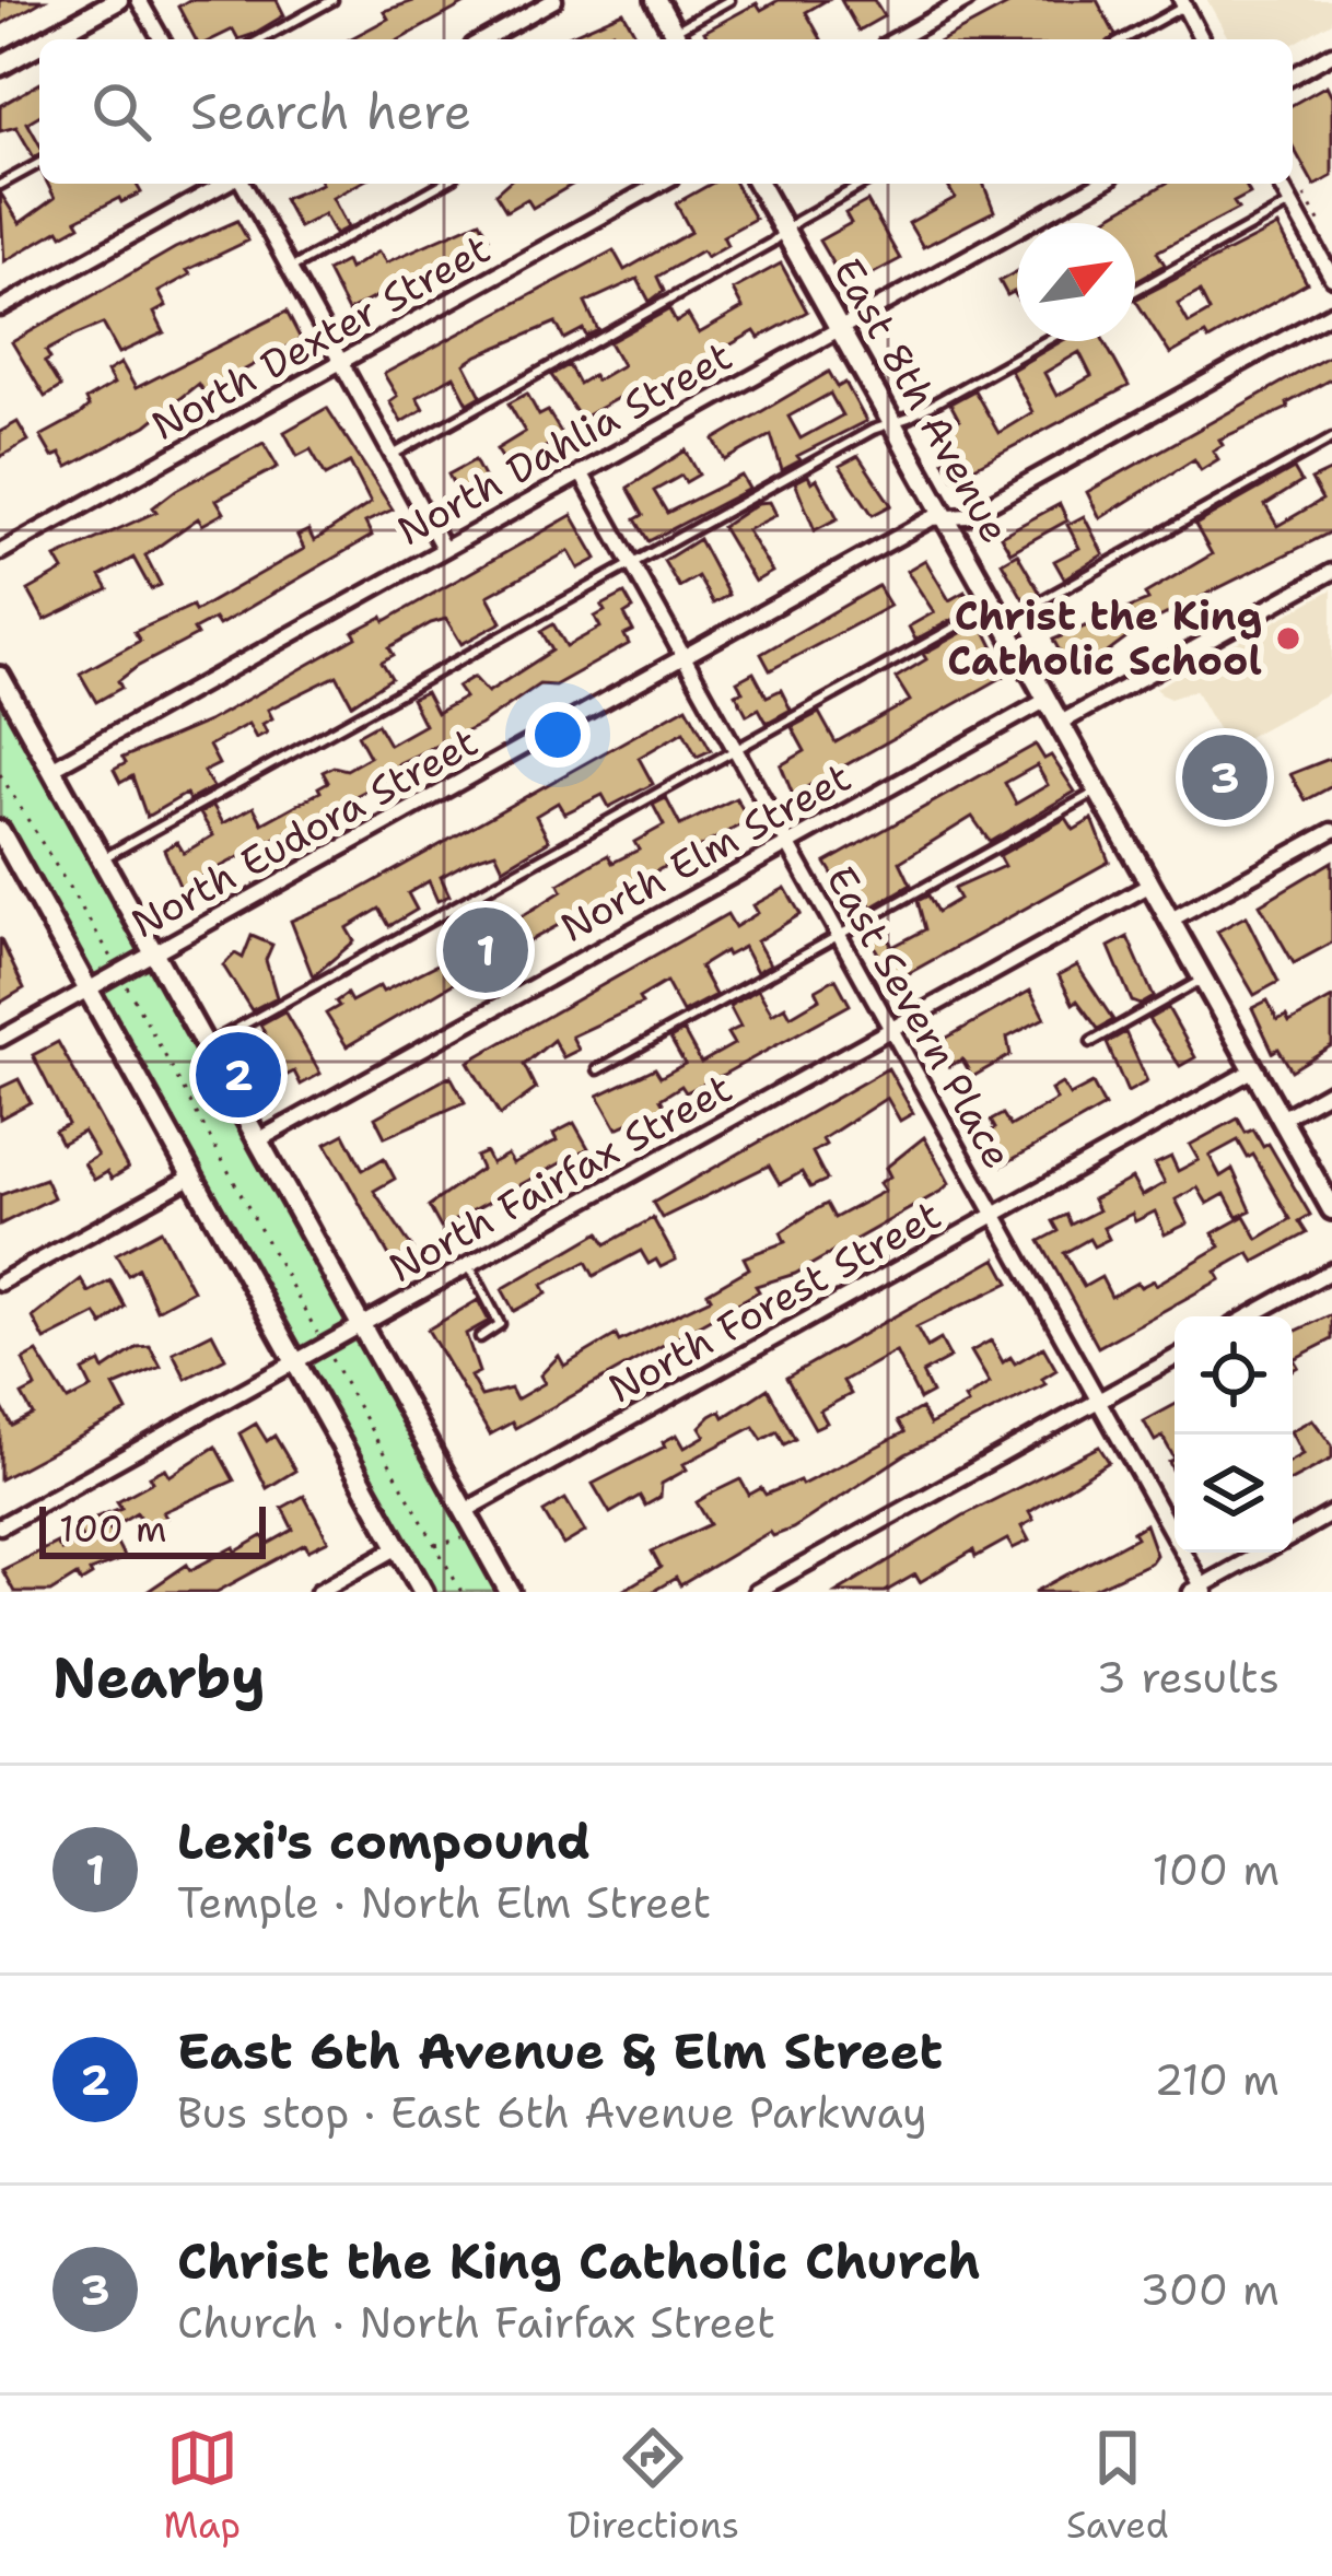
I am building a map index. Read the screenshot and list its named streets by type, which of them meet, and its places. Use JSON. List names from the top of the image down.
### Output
{
  "streets": {
    "main road": ["East 8th Avenue"],
    "street": [
      "North Dexter Street",
      "North Dahlia Street",
      "North Eudora Street",
      "North Elm Street",
      "East Severn Place",
      "North Fairfax Street",
      "North Forest Street"
    ]
  },
  "crossings": [
    ["East 8th Avenue", "North Dahlia Street"],
    ["East 8th Avenue", "North Eudora Street"],
    ["East 8th Avenue", "North Elm Street"],
    ["East 8th Avenue", "North Fairfax Street"],
    ["East 8th Avenue", "North Forest Street"],
    ["North Dahlia Street", "East Severn Place"],
    ["North Eudora Street", "East Severn Place"],
    ["North Elm Street", "East Severn Place"],
    ["East Severn Place", "North Fairfax Street"],
    ["East Severn Place", "North Forest Street"]
  ],
  "places": ["Christ the King Catholic School"],
  "scale_bar": "100 m",
  "north": "top right",
  "page": {
    "search": "Search here",
    "pins": ["3", "1", "2"],
    "scale": "100 m",
    "heading": ["Nearby", "3 results"],
    "list": [
      {
        "mark": "1",
        "name": "Lexi's compound",
        "note": "Temple · North Elm Street",
        "value": "100 m"
      },
      {
        "mark": "2",
        "name": "East 6th Avenue & Elm Street",
        "note": "Bus stop · East 6th Avenue Parkway",
        "value": "210 m"
      },
      {
        "mark": "3",
        "name": "Christ the King Catholic Church",
        "note": "Church · North Fairfax Street",
        "value": "300 m"
      }
    ],
    "nav": ["Map", "Directions", "Saved"]
  }
}
